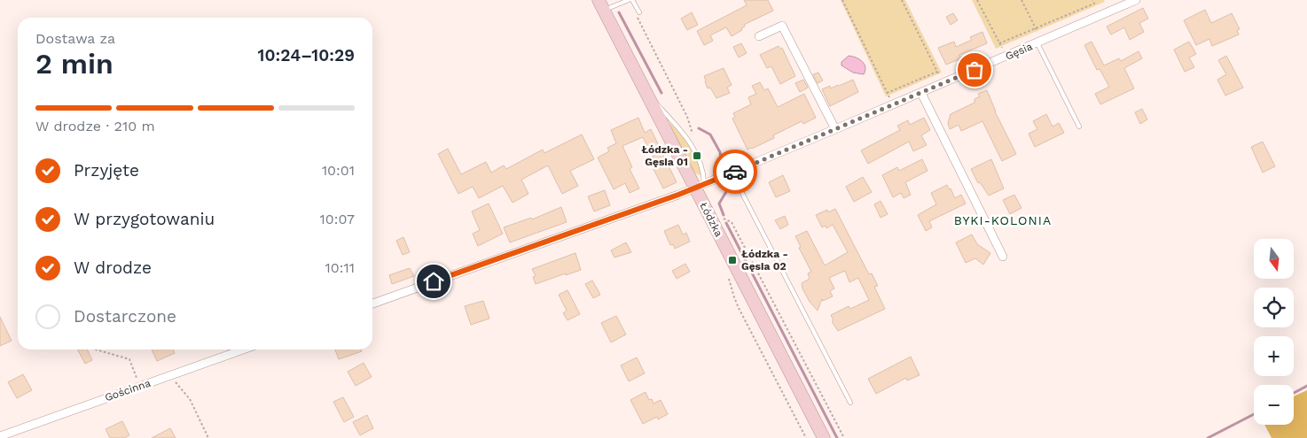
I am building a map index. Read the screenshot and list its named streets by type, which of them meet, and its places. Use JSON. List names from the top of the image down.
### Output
{
  "streets": {
    "main road": ["Łódzka"],
    "street": ["Gęsia", "Gościnna"]
  },
  "crossings": [
    ["Gęsia", "Łódzka"]
  ],
  "districts": ["BYKI-KOLONIA"],
  "places": {
    "transit": ["Łódzka - Gęsia 01", "Łódzka - Gęsia 02"]
  },
  "north": "bottom",
  "page": {
    "heading": ["2 min", "Dostawa za", "10:24–10:29"],
    "bar": "W drodze · 210 m",
    "list": [
      ["Przyjęte", "10:01"],
      ["W przygotowaniu", "10:07"],
      ["W drodze", "10:11"],
      "Dostarczone"
    ],
    "map_buttons": ["+", "−"]
  }
}
